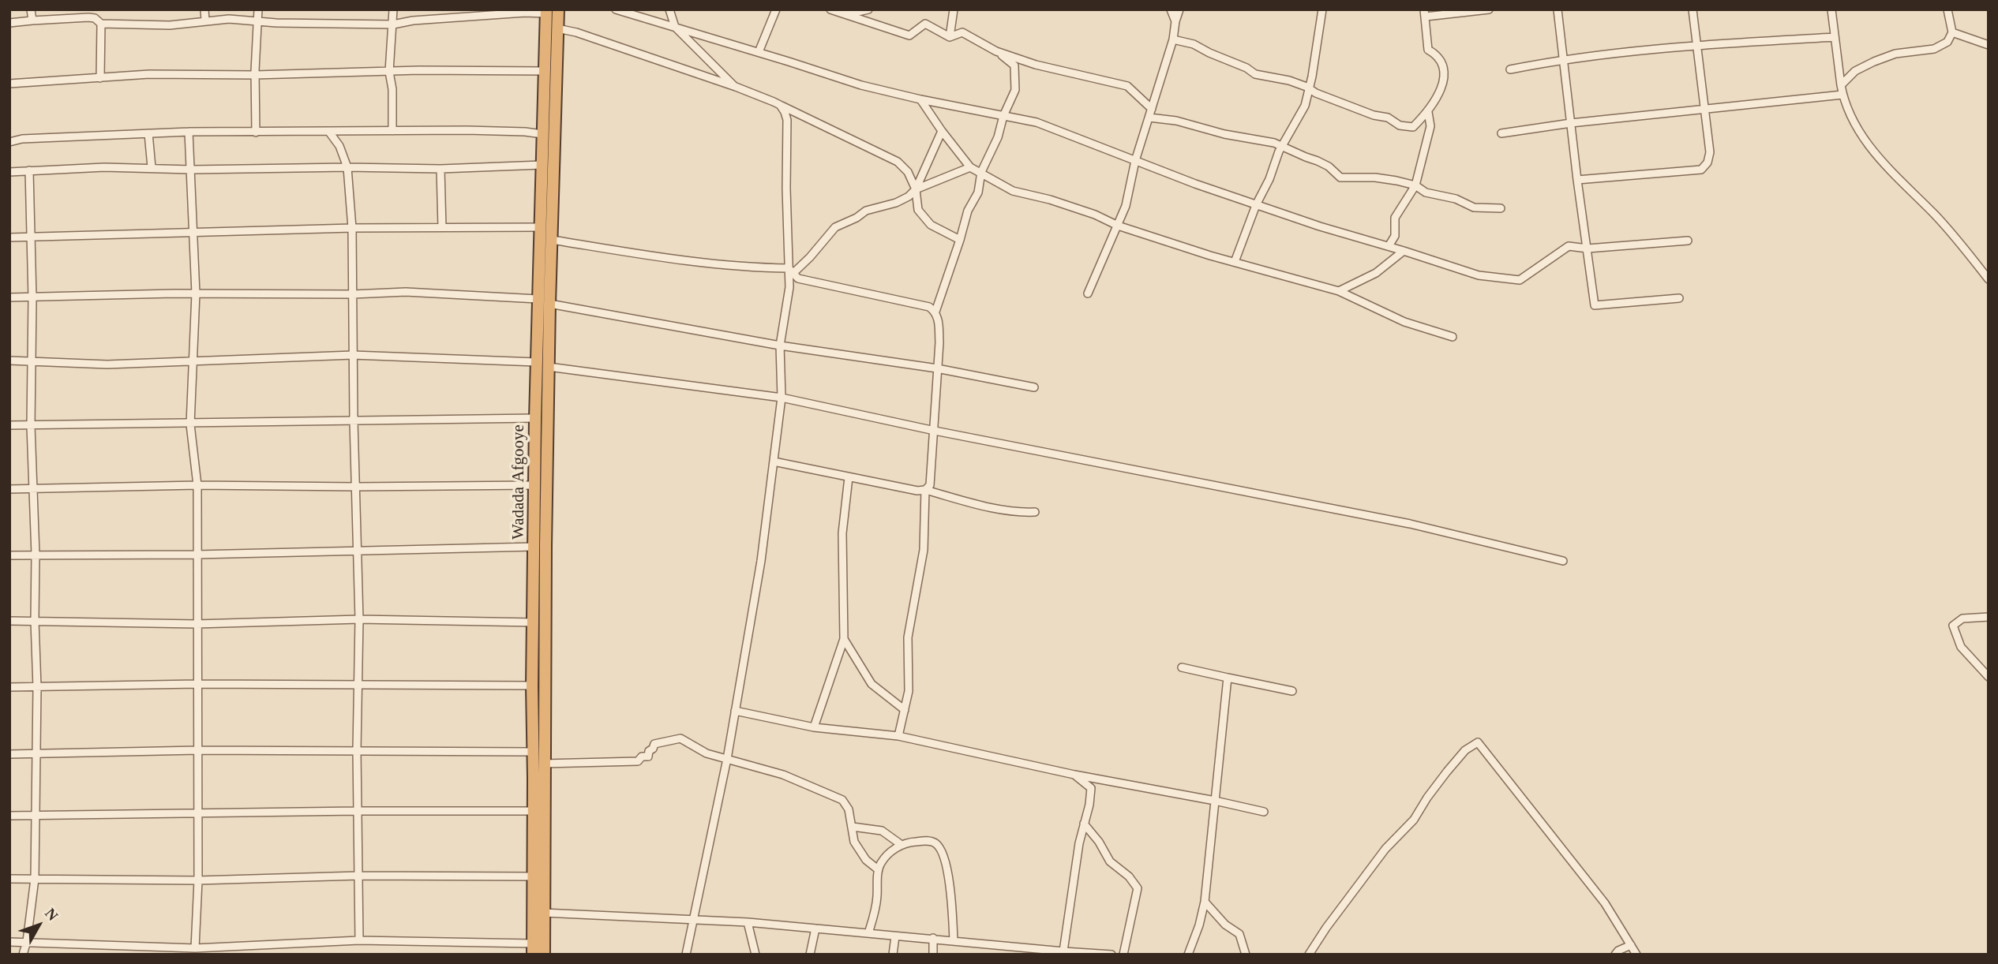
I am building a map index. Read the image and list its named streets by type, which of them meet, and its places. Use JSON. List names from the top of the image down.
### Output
{
  "streets": {
    "highway": ["Wadada Afgooye"]
  },
  "north": "top right"
}
